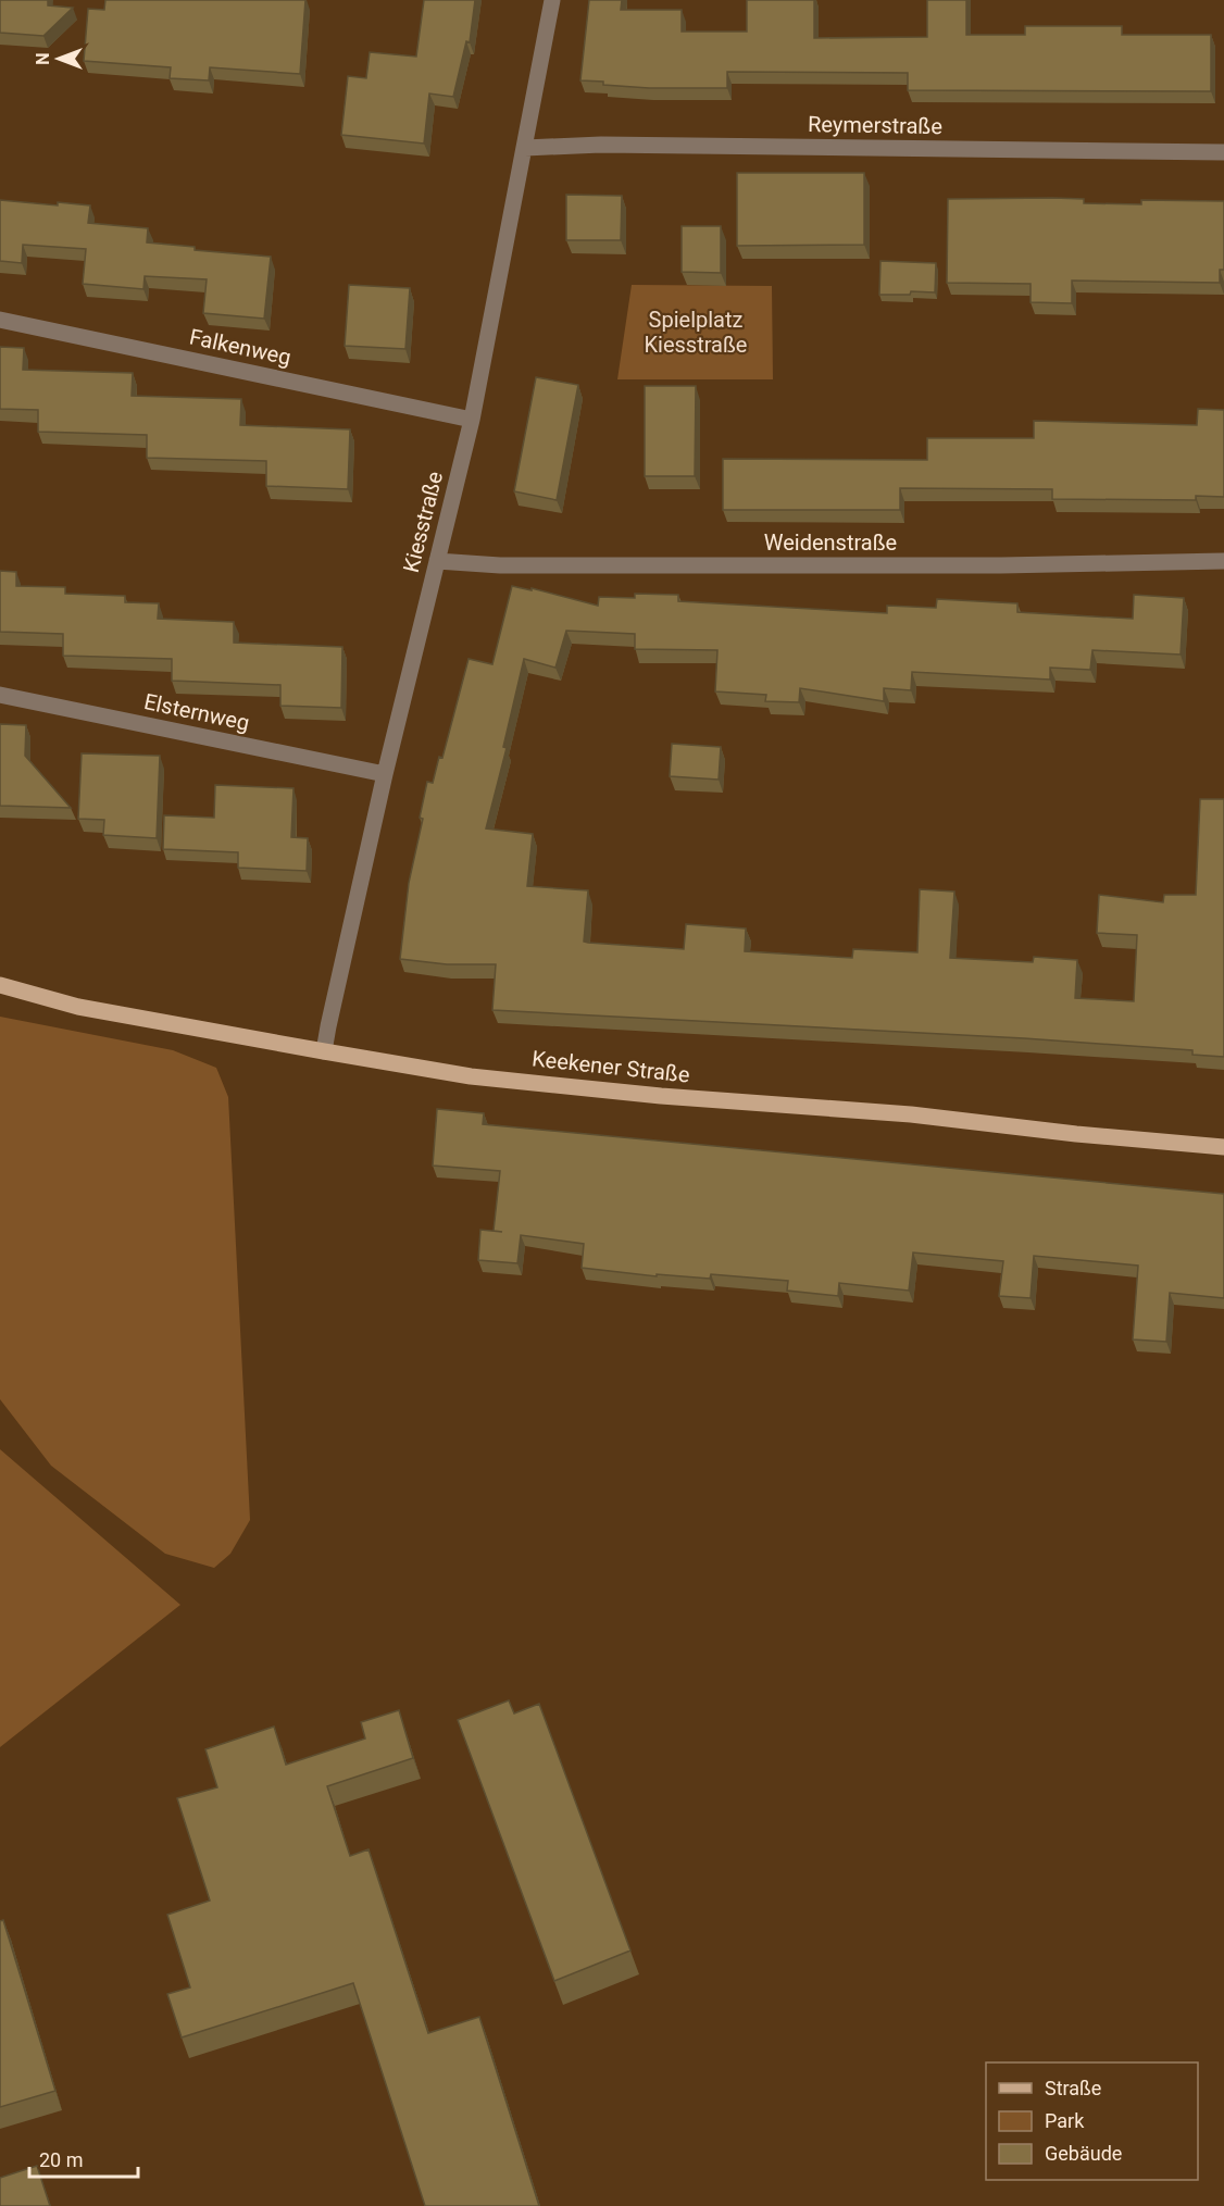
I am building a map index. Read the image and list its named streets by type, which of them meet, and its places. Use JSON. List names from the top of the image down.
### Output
{
  "streets": {
    "main road": ["Keekener Straße"],
    "street": [
      "Reymerstraße",
      "Falkenweg",
      "Kiesstraße",
      "Weidenstraße",
      "Elsternweg"
    ]
  },
  "crossings": [
    ["Reymerstraße", "Kiesstraße"],
    ["Falkenweg", "Kiesstraße"],
    ["Kiesstraße", "Weidenstraße"],
    ["Kiesstraße", "Elsternweg"],
    ["Kiesstraße", "Keekener Straße"]
  ],
  "parks": ["Spielplatz Kiesstraße"],
  "legend": ["Straße", "Park", "Gebäude"],
  "scale_bar": "20 m",
  "north": "left"
}
